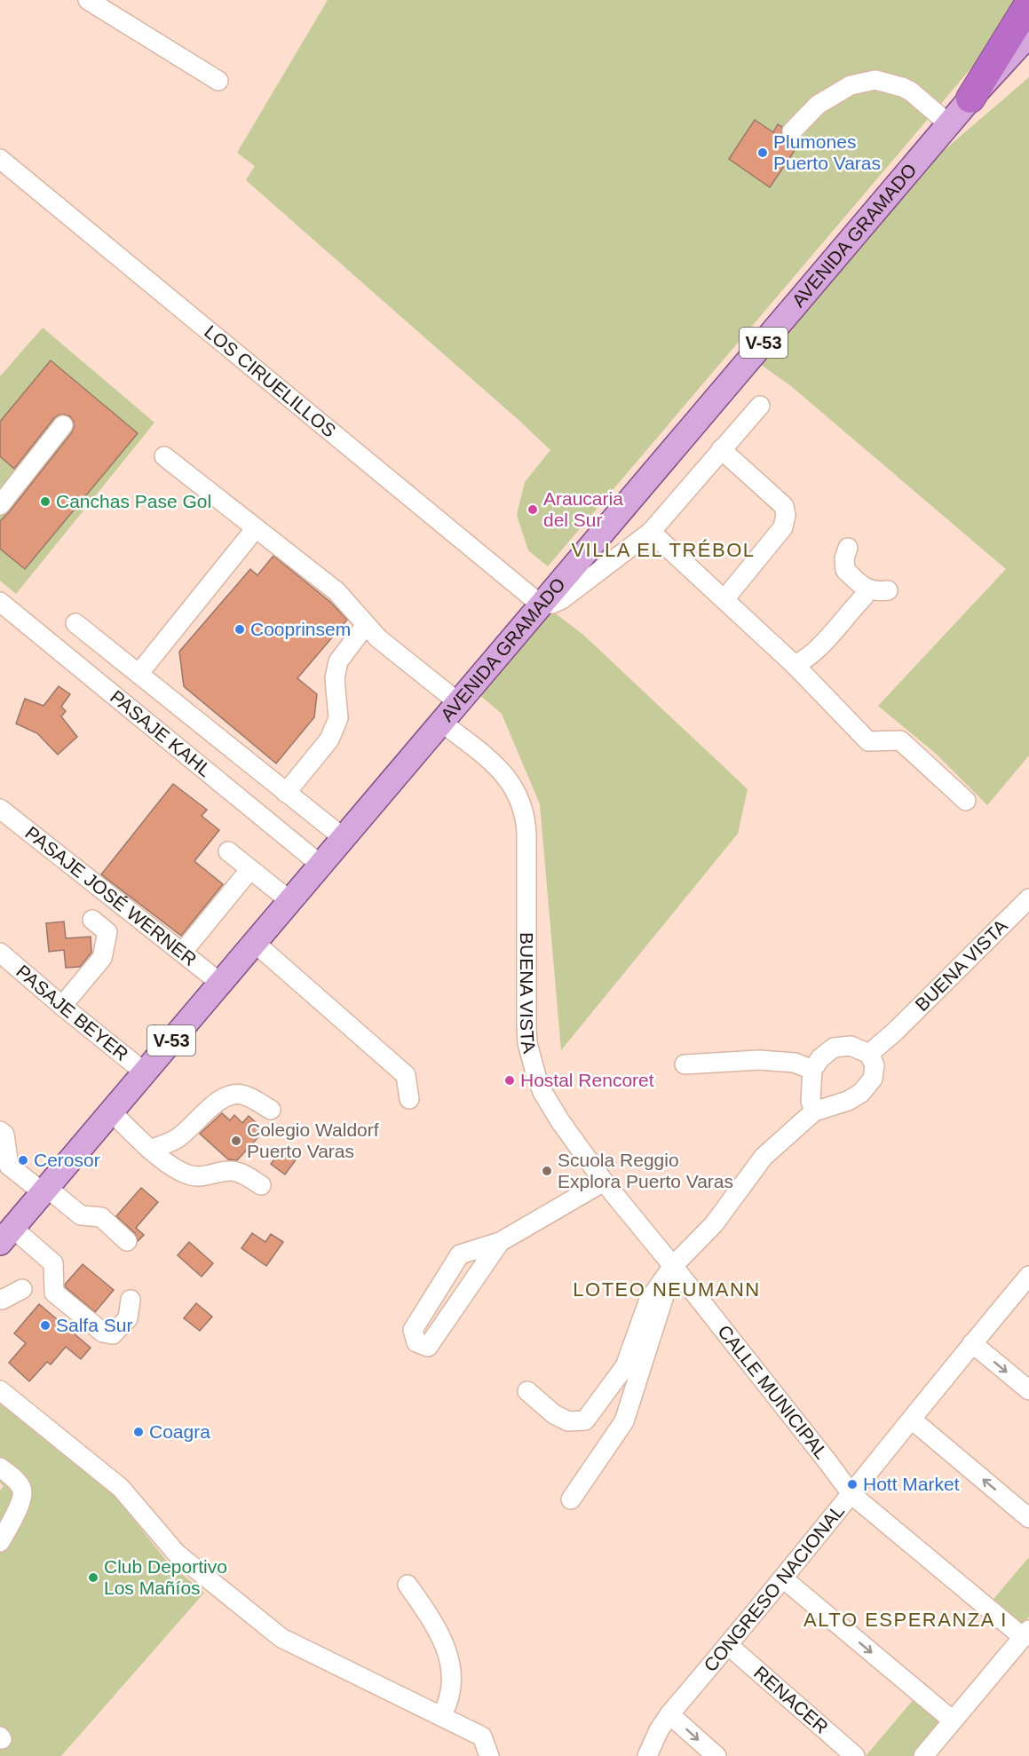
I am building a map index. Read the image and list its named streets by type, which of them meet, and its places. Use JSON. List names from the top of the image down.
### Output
{
  "streets": {
    "main road": ["AVENIDA GRAMADO", "V-53"],
    "street": [
      "LOS CIRUELILLOS",
      "PASAJE KAHL",
      "PASAJE JOSÉ WERNER",
      "BUENA VISTA",
      "PASAJE BEYER",
      "CALLE MUNICIPAL",
      "CONGRESO NACIONAL",
      "RENACER"
    ]
  },
  "crossings": [
    ["AVENIDA GRAMADO", "LOS CIRUELILLOS"],
    ["AVENIDA GRAMADO", "PASAJE KAHL"],
    ["AVENIDA GRAMADO", "PASAJE JOSÉ WERNER"],
    ["AVENIDA GRAMADO", "BUENA VISTA"],
    ["AVENIDA GRAMADO", "PASAJE BEYER"],
    ["BUENA VISTA", "CALLE MUNICIPAL"],
    ["CALLE MUNICIPAL", "CONGRESO NACIONAL"],
    ["CONGRESO NACIONAL", "RENACER"]
  ],
  "districts": ["VILLA EL TRÉBOL", "LOTEO NEUMANN", "ALTO ESPERANZA I"],
  "places": [
    "Plumones Puerto Varas",
    "Canchas Pase Gol",
    "Araucaria del Sur",
    "Cooprinsem",
    "Hostal Rencoret",
    "Colegio Waldorf Puerto Varas",
    "Cerosor",
    "Scuola Reggio Explora Puerto Varas",
    "Salfa Sur",
    "Coagra",
    "Hott Market",
    "Club Deportivo Los Mañíos"
  ]
}
